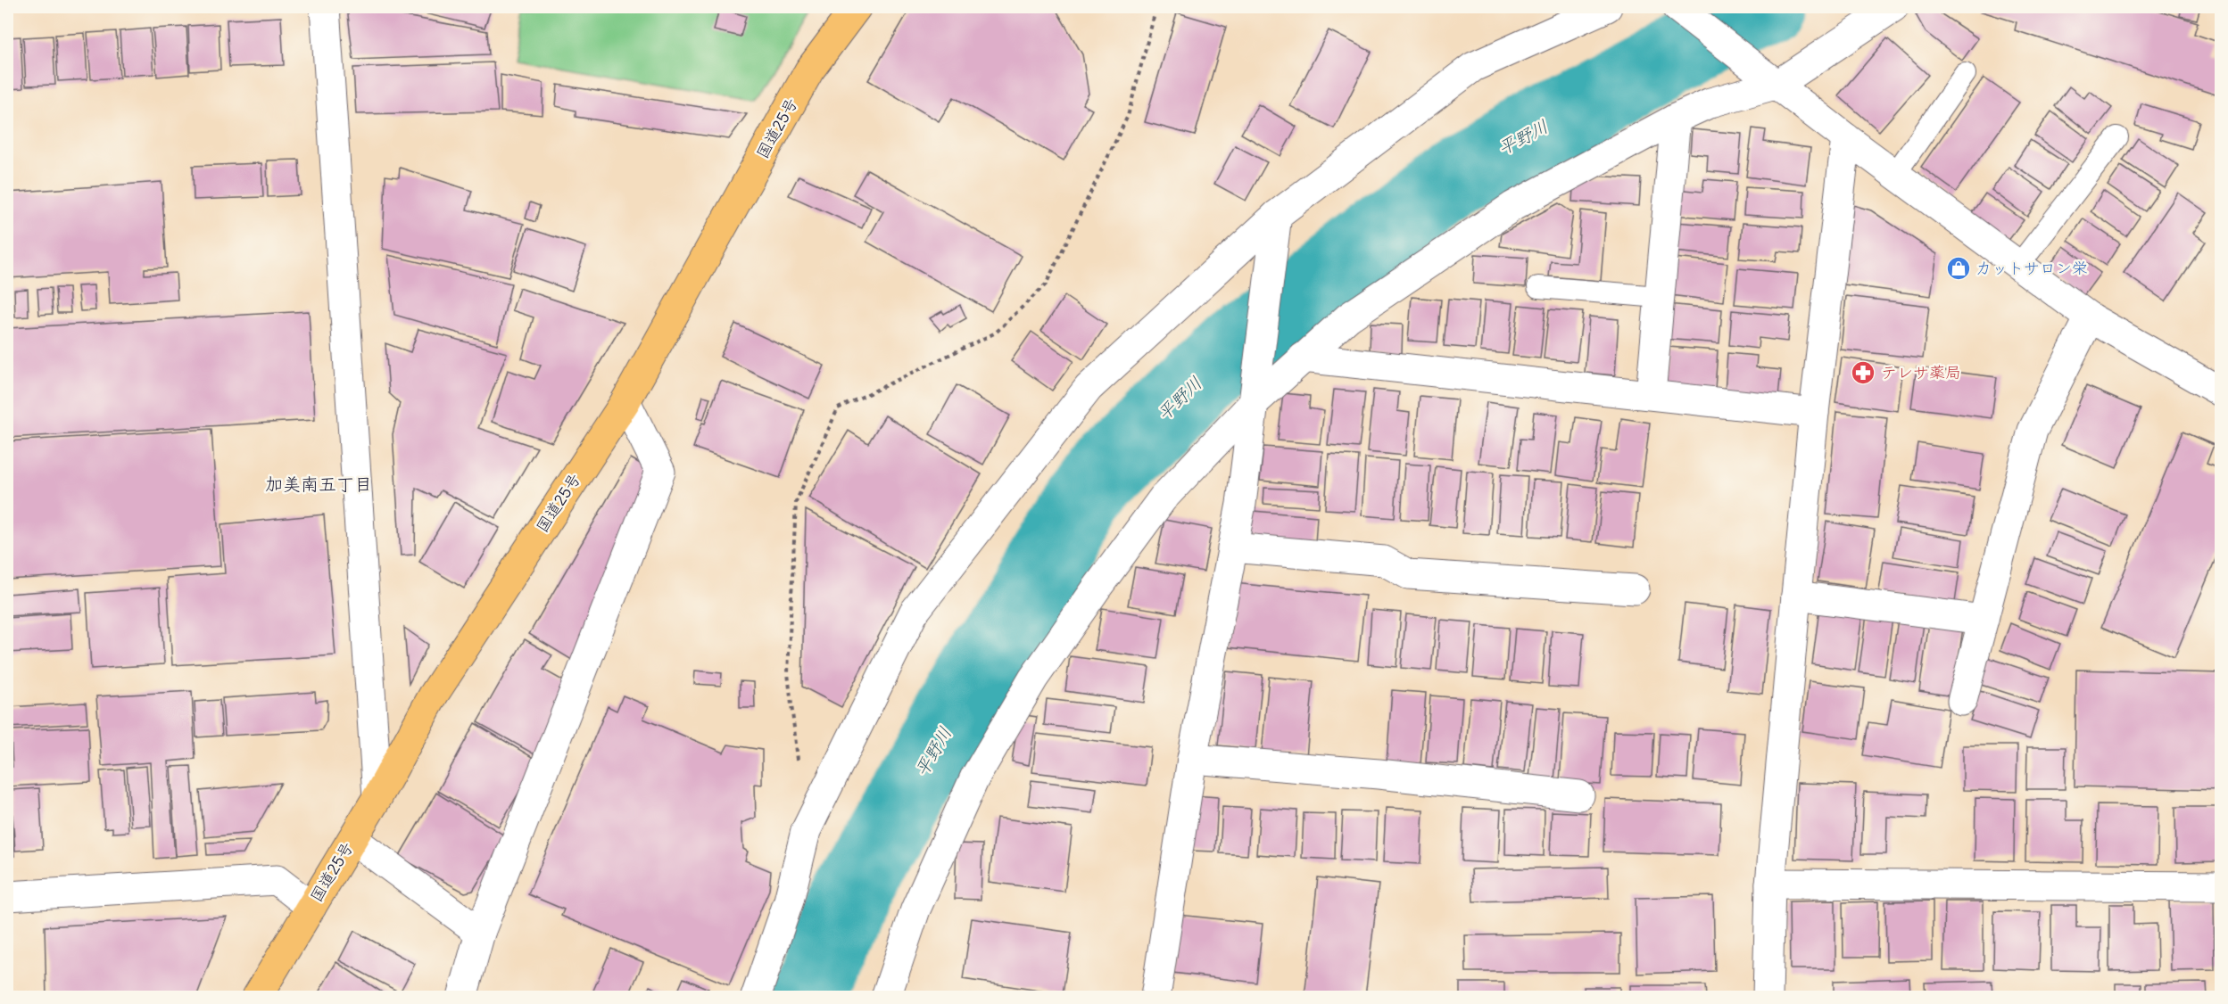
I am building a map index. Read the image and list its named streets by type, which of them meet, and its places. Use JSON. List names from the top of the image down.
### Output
{
  "streets": {
    "highway": ["国道25号"]
  },
  "districts": ["加美南五丁目"],
  "water": ["平野川"],
  "places": {
    "shop": ["カットサロン栄"],
    "pharmacy": ["テレサ薬局"]
  }
}
